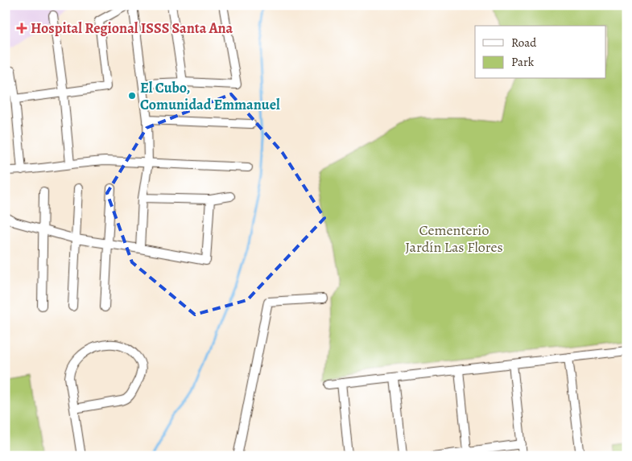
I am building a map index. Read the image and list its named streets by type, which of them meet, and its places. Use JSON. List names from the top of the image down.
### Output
{
  "parks": ["Cementerio Jardín Las Flores"],
  "places": {
    "health": ["Hospital Regional ISSS Santa Ana"],
    "other": ["El Cubo, Comunidad Emmanuel"]
  },
  "legend": ["Road", "Park"]
}
